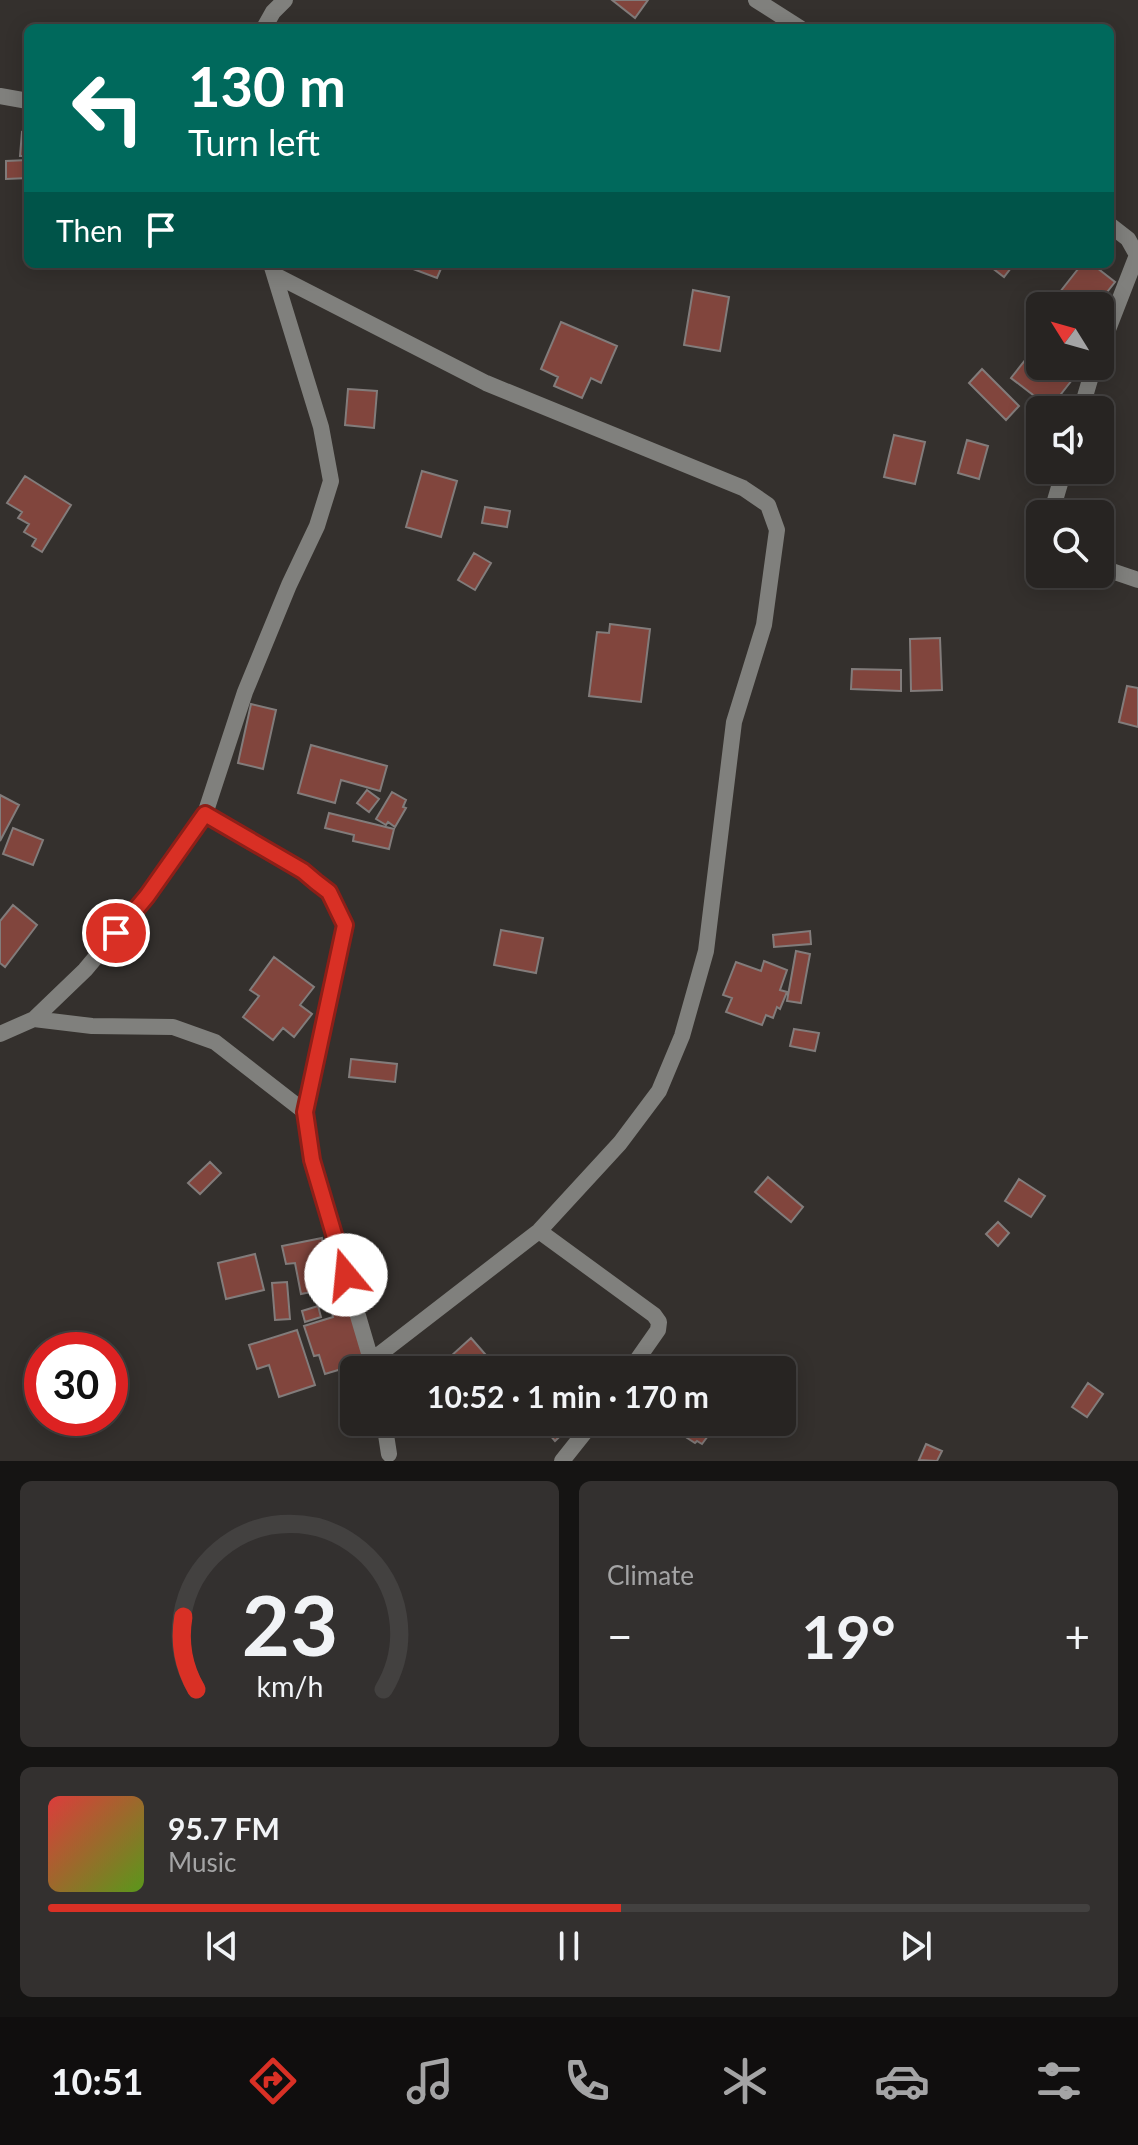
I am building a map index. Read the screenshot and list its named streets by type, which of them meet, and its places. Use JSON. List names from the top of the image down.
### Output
{
  "north": "top left",
  "page": {
    "turn": ["130 m", "Turn left"],
    "then": "Then",
    "limit": "30",
    "trip": "10:52 · 1 min · 170 m",
    "tile": "Climate",
    "heat": ["−", "19°", "+"],
    "song": ["95.7 FM", "Music"],
    "tabs": "10:51",
    "gauge": ["23", "km/h"]
  }
}
